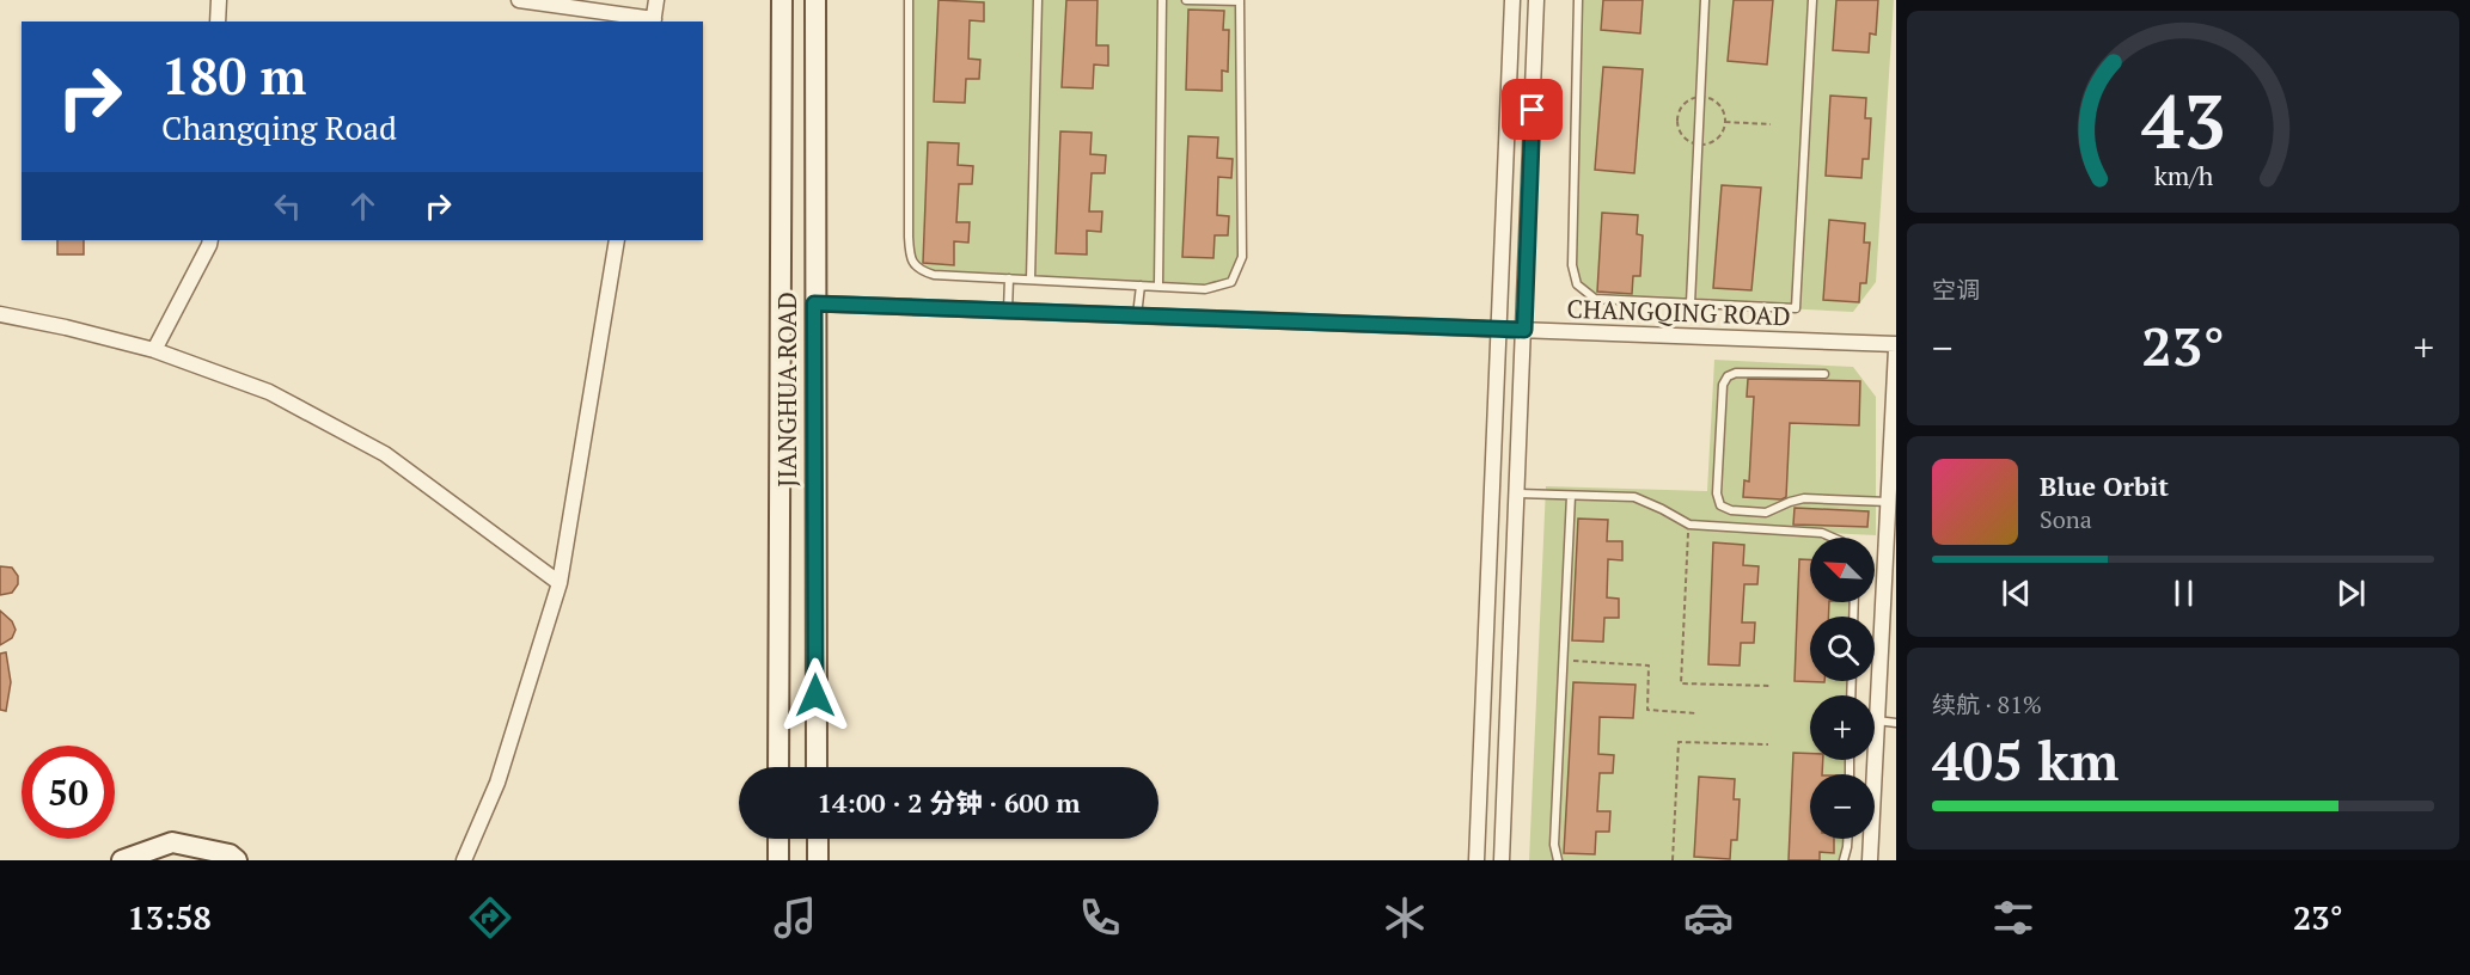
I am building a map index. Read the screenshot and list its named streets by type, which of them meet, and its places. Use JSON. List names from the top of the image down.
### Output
{
  "streets": {
    "main road": ["JIANGHUA ROAD"],
    "street": ["CHANGQING ROAD"]
  },
  "crossings": [
    ["CHANGQING ROAD", "JIANGHUA ROAD"]
  ],
  "north": "top left",
  "page": {
    "turn": ["180 m", "Changqing Road"],
    "tile": [
      "空调",
      ["续航 · 81%", "405 km"]
    ],
    "heat": ["−", "23°", "+"],
    "song": ["Blue Orbit", "Sona"],
    "map_buttons": ["+", "−"],
    "limit": "50",
    "trip": "14:00 · 2 分钟 · 600 m",
    "tabs": ["13:58", "23°"],
    "gauge": ["43", "km/h"]
  }
}
